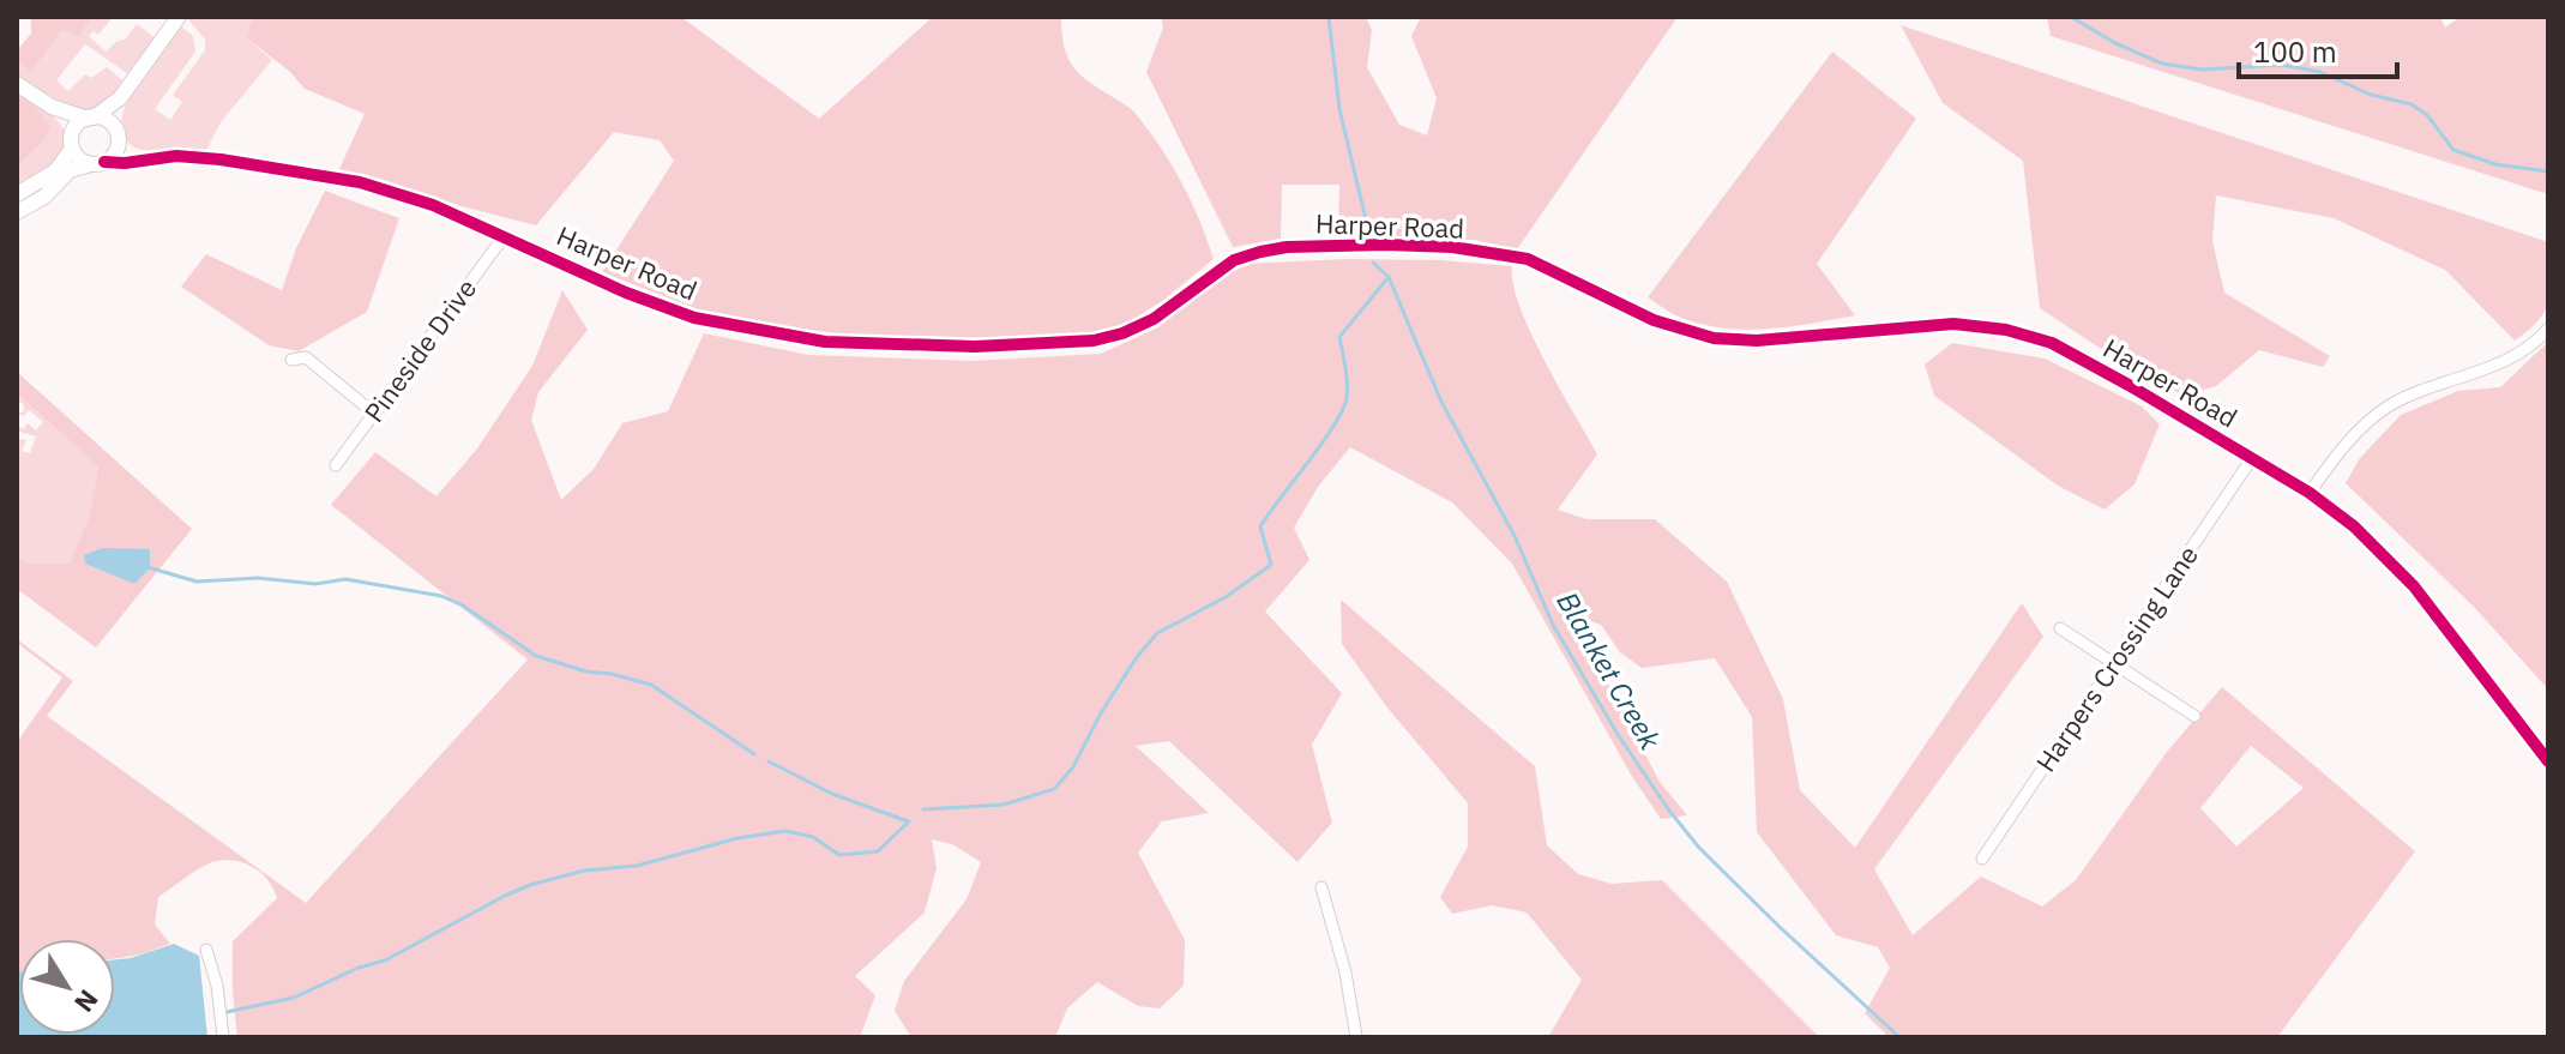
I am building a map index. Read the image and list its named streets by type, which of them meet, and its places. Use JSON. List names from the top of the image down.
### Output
{
  "streets": {
    "street": ["Harper Road", "Pineside Drive", "Harpers Crossing Lane"]
  },
  "crossings": [
    ["Harper Road", "Pineside Drive"],
    ["Harper Road", "Harpers Crossing Lane"]
  ],
  "water": ["Blanket Creek"],
  "scale_bar": "100 m",
  "north": "bottom right"
}
